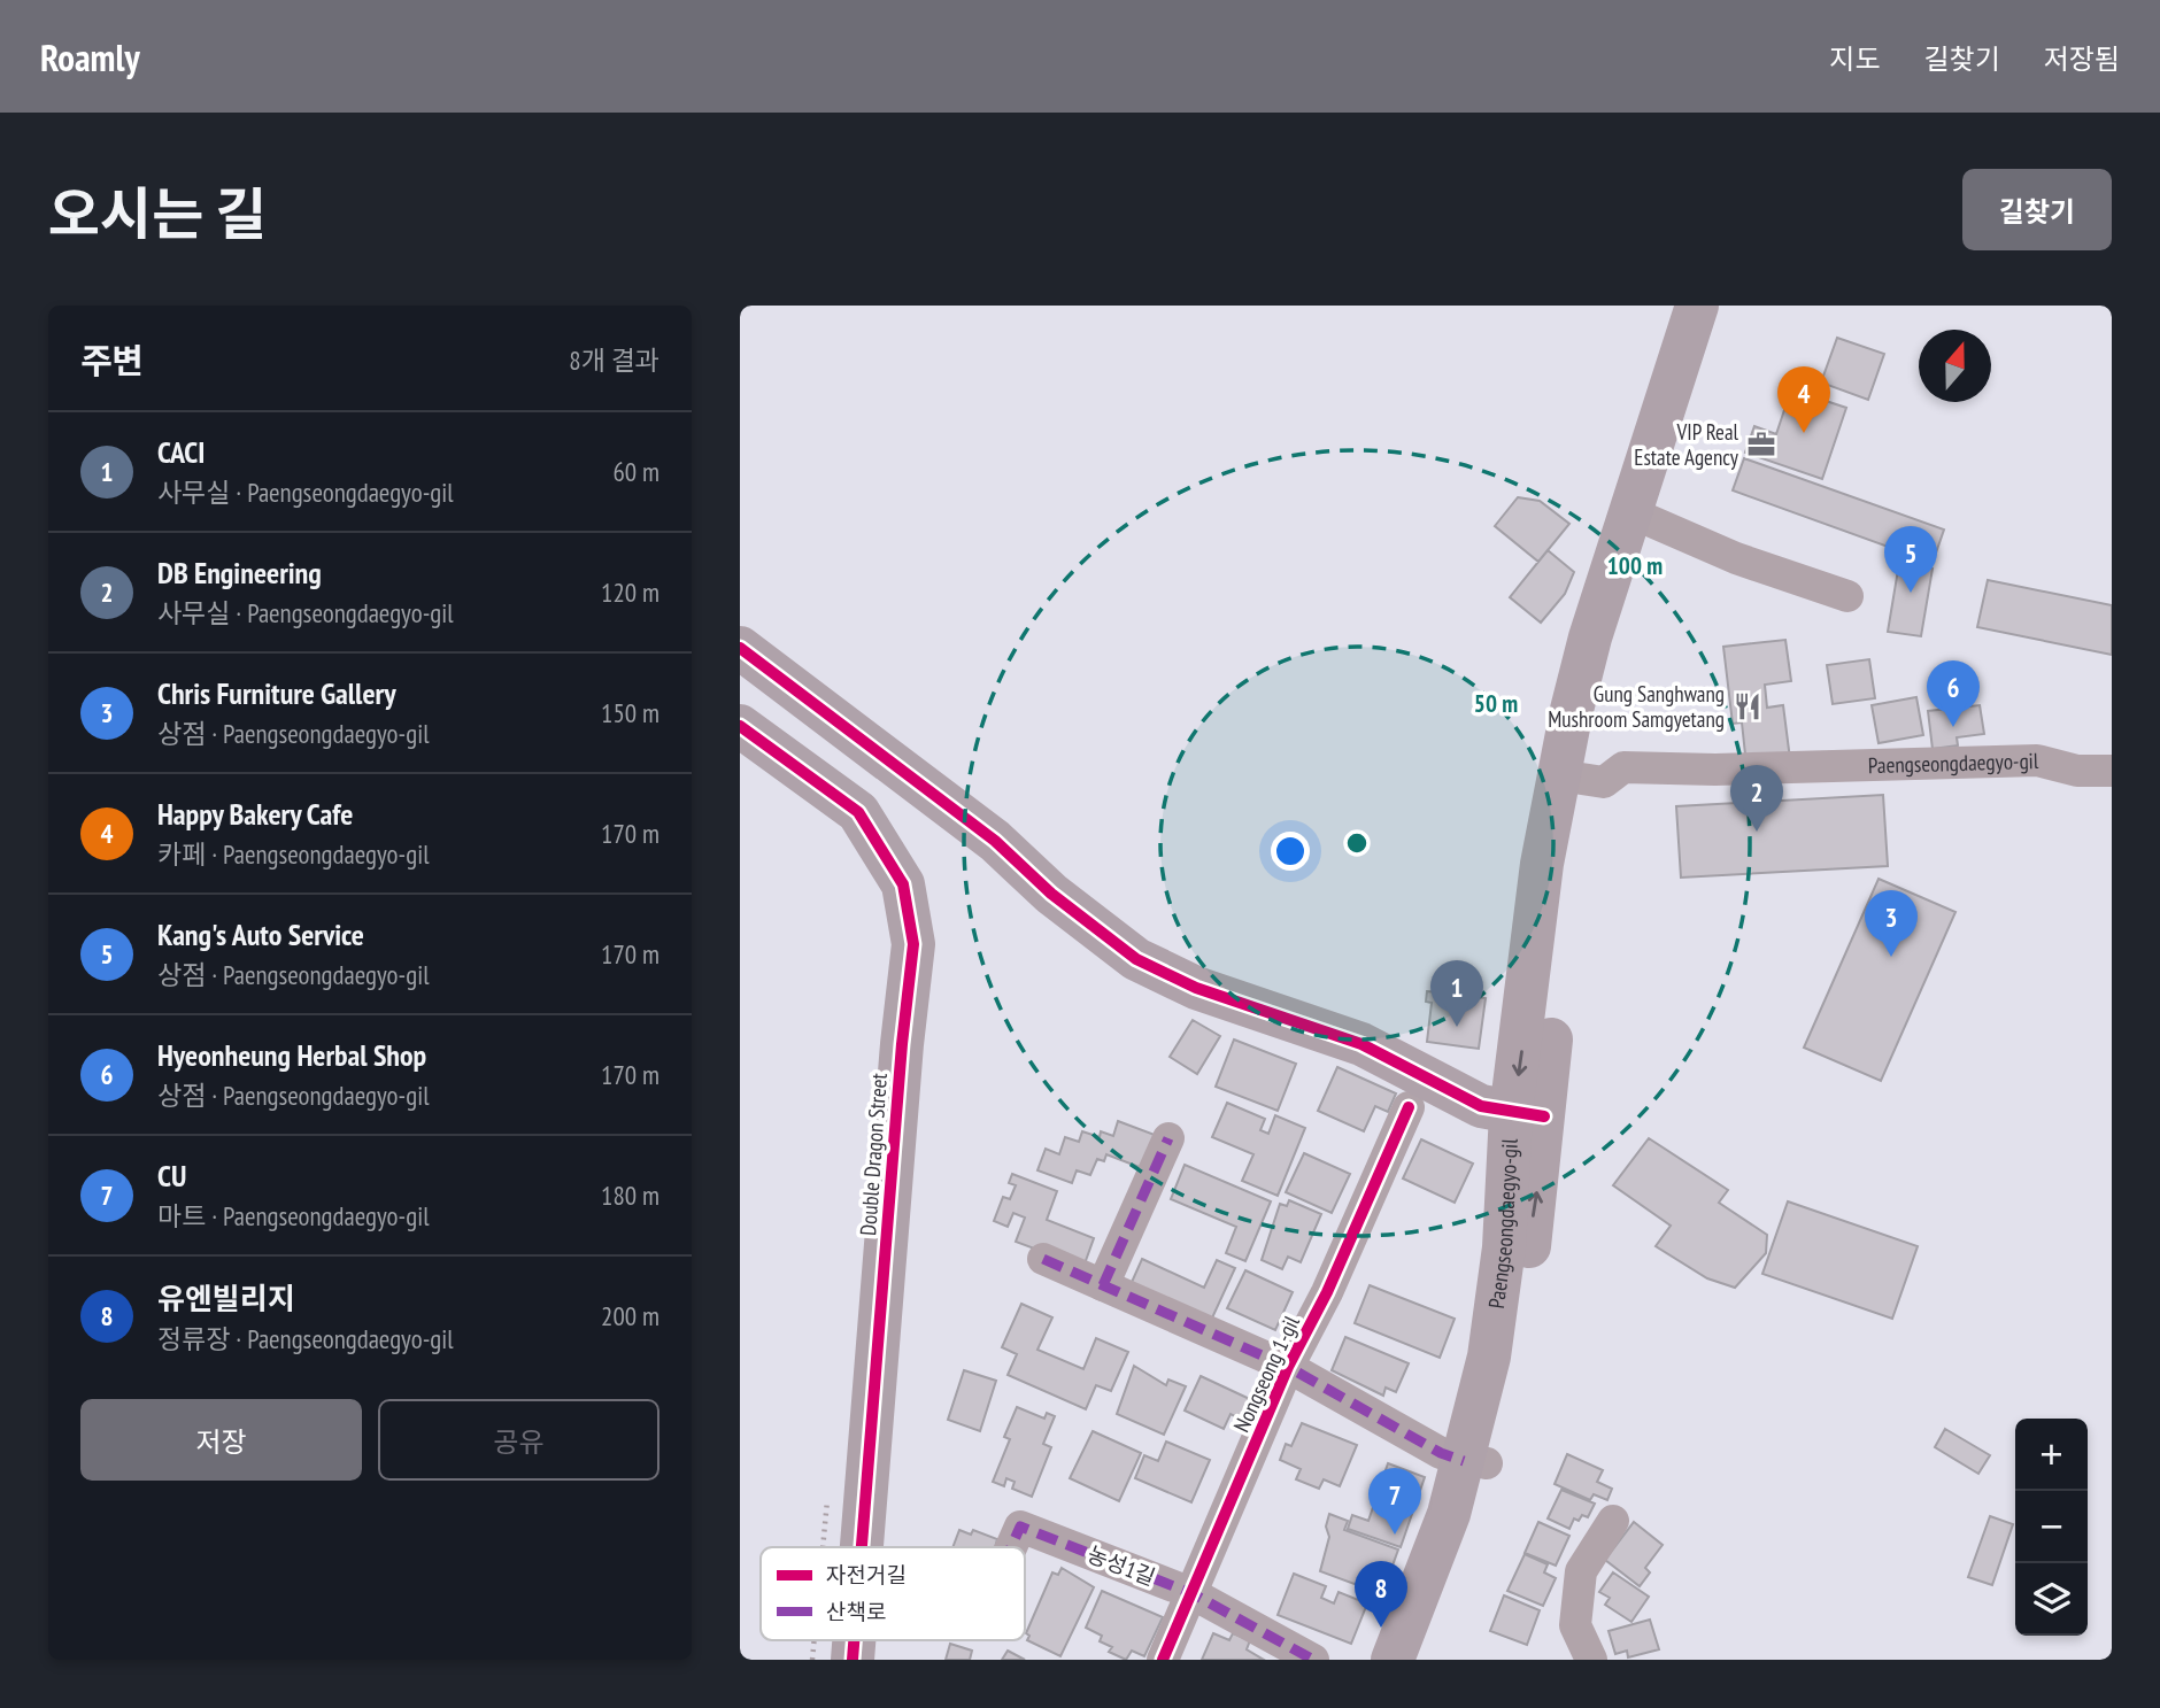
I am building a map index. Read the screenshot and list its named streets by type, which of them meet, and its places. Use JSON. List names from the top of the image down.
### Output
{
  "streets": {
    "street": [
      "Paengseongdaegyo-gil",
      "Double Dragon Street",
      "Nongseong 1-gil",
      "농성1길"
    ]
  },
  "crossings": [
    ["Paengseongdaegyo-gil", "Nongseong 1-gil"],
    ["Nongseong 1-gil", "농성1길"]
  ],
  "places": {
    "office": ["VIP Real Estate Agency"],
    "restaurant": ["Gung Sanghwang Mushroom Samgyetang"]
  },
  "legend": ["자전거길", "산책로"],
  "north": "top",
  "page": {
    "header": "Roamly",
    "nav": ["지도", "길찾기", "저장됨"],
    "title": "오시는 길",
    "buttons": [
      "길찾기",
      ["저장", "공유"]
    ],
    "heading": ["주변", "8개 결과"],
    "pins": [
      "4",
      "5",
      "6",
      "2",
      "3",
      "1",
      "7",
      "8"
    ],
    "list": [
      {
        "mark": "1",
        "name": "CACI",
        "note": "사무실 · Paengseongdaegyo-gil",
        "value": "60 m"
      },
      {
        "mark": "2",
        "name": "DB Engineering",
        "note": "사무실 · Paengseongdaegyo-gil",
        "value": "120 m"
      },
      {
        "mark": "3",
        "name": "Chris Furniture Gallery",
        "note": "상점 · Paengseongdaegyo-gil",
        "value": "150 m"
      },
      {
        "mark": "4",
        "name": "Happy Bakery Cafe",
        "note": "카페 · Paengseongdaegyo-gil",
        "value": "170 m"
      },
      {
        "mark": "5",
        "name": "Kang's Auto Service",
        "note": "상점 · Paengseongdaegyo-gil",
        "value": "170 m"
      },
      {
        "mark": "6",
        "name": "Hyeonheung Herbal Shop",
        "note": "상점 · Paengseongdaegyo-gil",
        "value": "170 m"
      },
      {
        "mark": "7",
        "name": "CU",
        "note": "마트 · Paengseongdaegyo-gil",
        "value": "180 m"
      },
      {
        "mark": "8",
        "name": "유엔빌리지",
        "note": "정류장 · Paengseongdaegyo-gil",
        "value": "200 m"
      }
    ],
    "map_buttons": ["+", "−"]
  },
  "rings": ["100 m", "50 m"]
}
